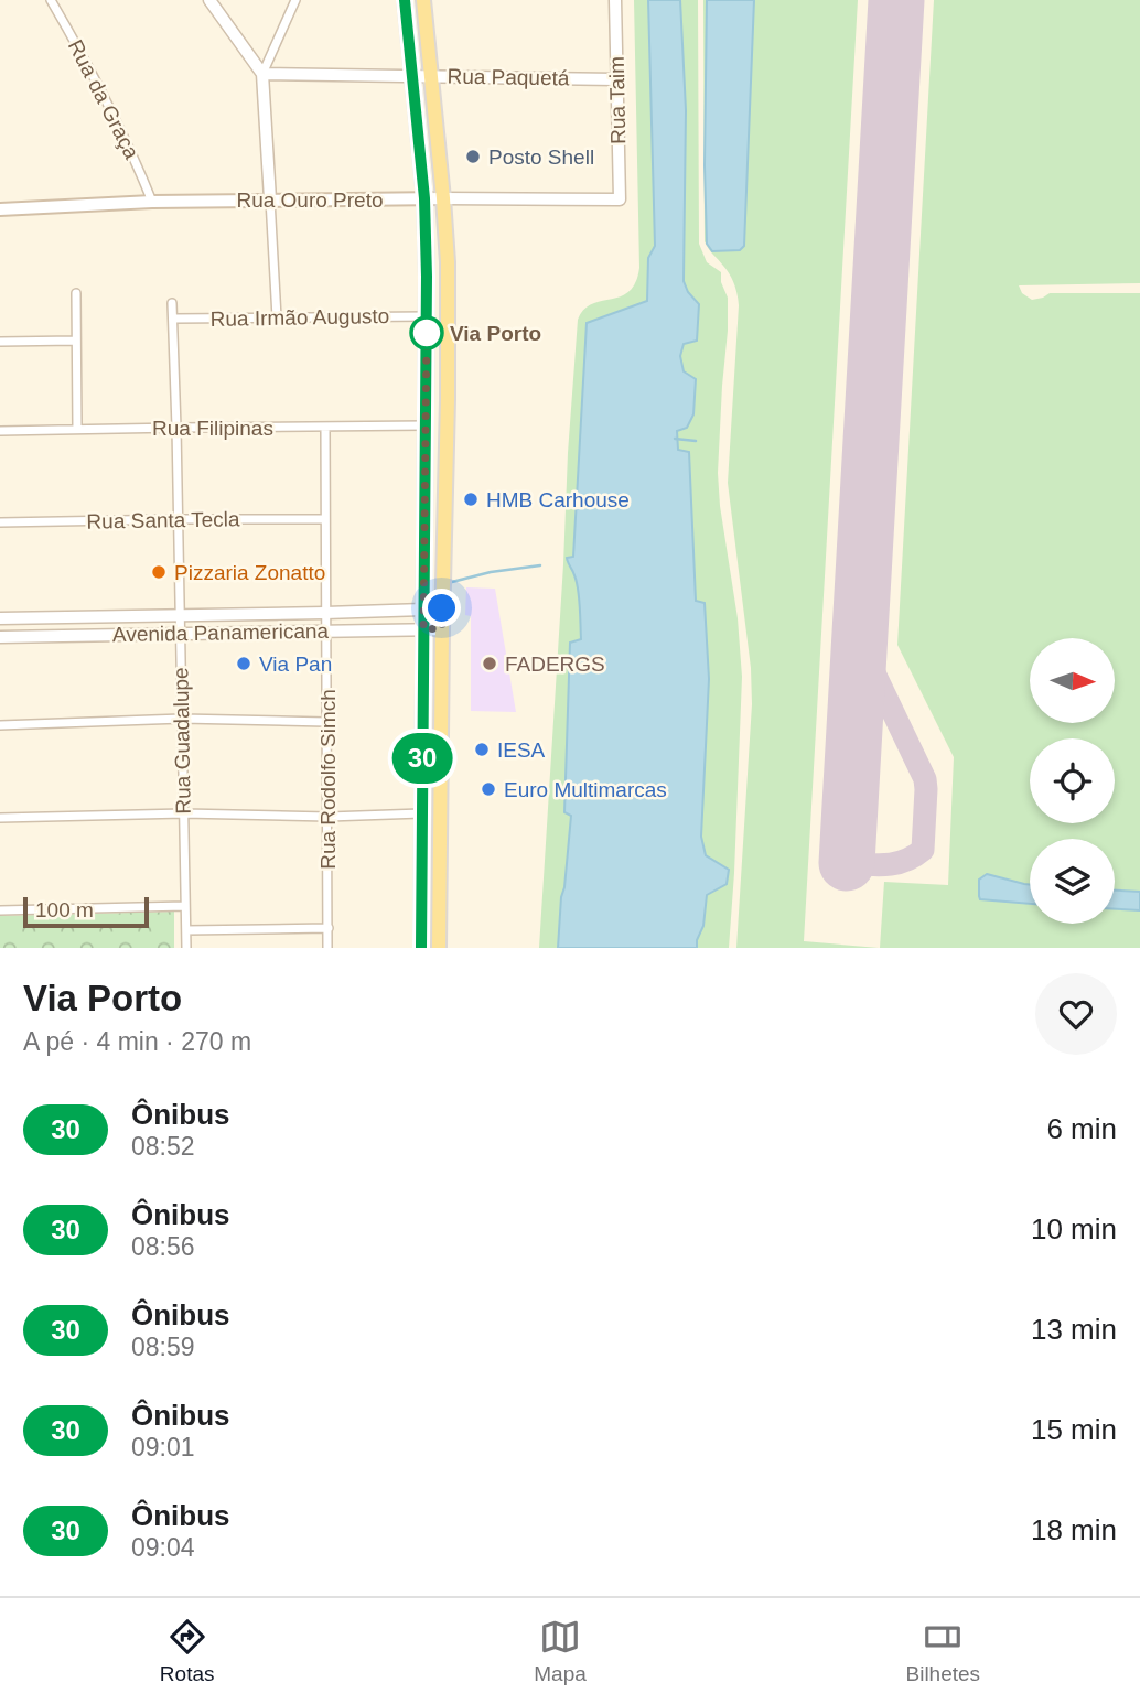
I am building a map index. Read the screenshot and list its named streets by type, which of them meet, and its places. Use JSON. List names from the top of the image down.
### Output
{
  "streets": {
    "main road": ["Rua Ouro Preto"],
    "street": [
      "Rua Paquetá",
      "Rua da Graça",
      "Rua Taim",
      "Rua Irmão Augusto",
      "Rua Filipinas",
      "Rua Santa Tecla",
      "Avenida Panamericana",
      "Rua Guadalupe",
      "Rua Rodolfo Simch"
    ]
  },
  "crossings": [
    ["Rua Paquetá", "Rua Taim"],
    ["Rua da Graça", "Rua Ouro Preto"],
    ["Rua Taim", "Rua Ouro Preto"],
    ["Rua Irmão Augusto", "Rua Guadalupe"],
    ["Rua Filipinas", "Rua Guadalupe"],
    ["Rua Filipinas", "Rua Rodolfo Simch"],
    ["Rua Santa Tecla", "Rua Guadalupe"],
    ["Rua Santa Tecla", "Rua Rodolfo Simch"],
    ["Avenida Panamericana", "Rua Guadalupe"],
    ["Avenida Panamericana", "Rua Rodolfo Simch"]
  ],
  "places": [
    "Posto Shell",
    "Via Porto",
    "HMB Carhouse",
    "Pizzaria Zonatto",
    "Via Pan",
    "FADERGS",
    "IESA",
    "Euro Multimarcas"
  ],
  "lines": ["bus line 30"],
  "scale_bar": "100 m",
  "north": "right",
  "page": {
    "on_map": "30",
    "scale": "100 m",
    "heading": ["Via Porto", "A pé · 4 min · 270 m"],
    "list": [
      {
        "mark": "30",
        "name": "Ônibus",
        "note": "08:52",
        "value": "6 min"
      },
      {
        "mark": "30",
        "name": "Ônibus",
        "note": "08:56",
        "value": "10 min"
      },
      {
        "mark": "30",
        "name": "Ônibus",
        "note": "08:59",
        "value": "13 min"
      },
      {
        "mark": "30",
        "name": "Ônibus",
        "note": "09:01",
        "value": "15 min"
      },
      {
        "mark": "30",
        "name": "Ônibus",
        "note": "09:04",
        "value": "18 min"
      }
    ],
    "tabs": ["Rotas", "Mapa", "Bilhetes"]
  }
}
